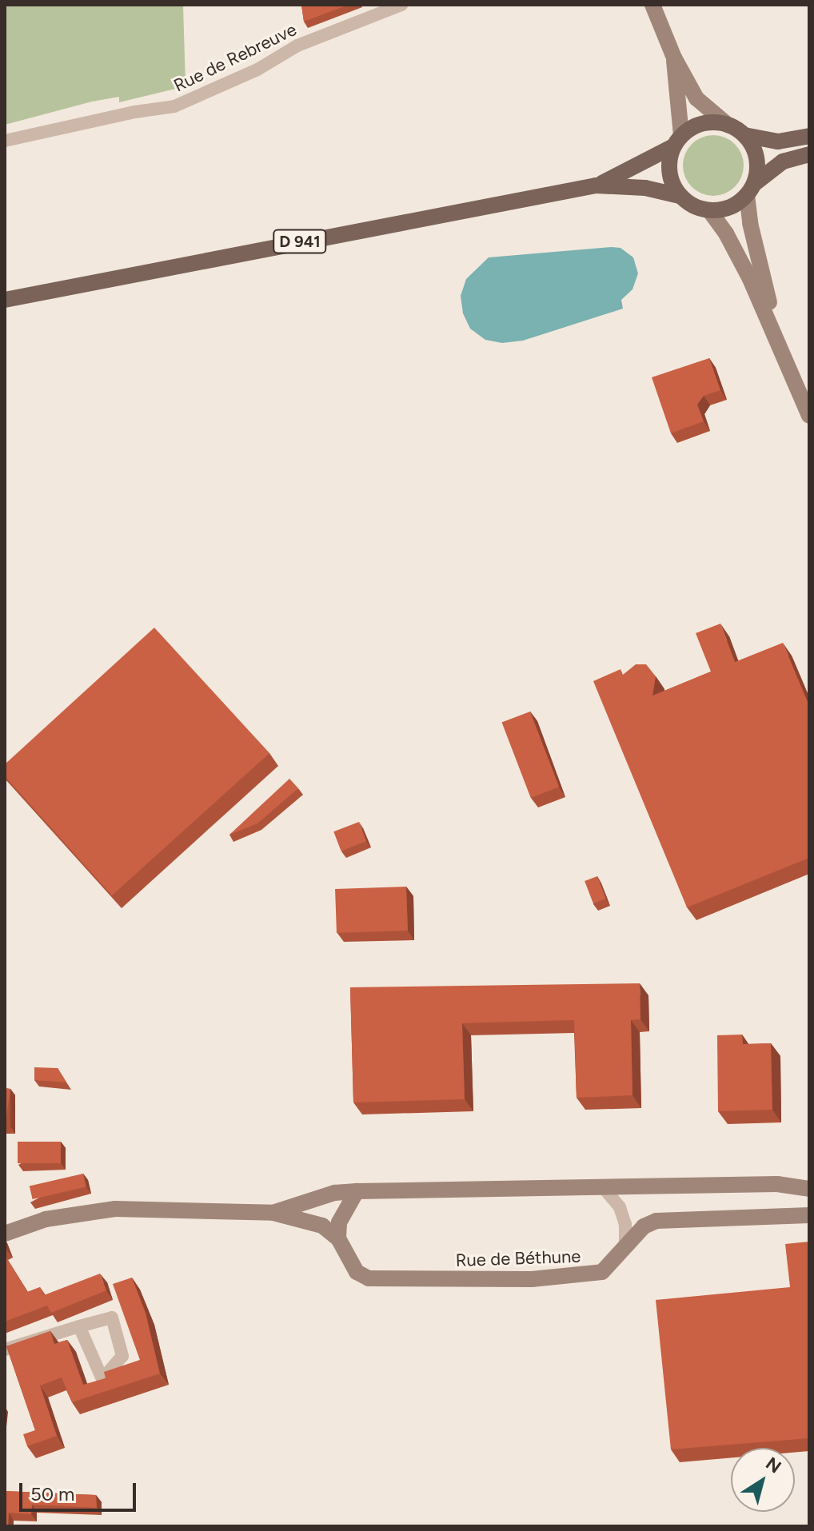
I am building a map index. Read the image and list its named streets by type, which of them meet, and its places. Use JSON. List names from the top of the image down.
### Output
{
  "streets": {
    "main road": ["D 941"],
    "street": ["Rue de Rebreuve", "Rue de Béthune"]
  },
  "scale_bar": "50 m",
  "north": "top right"
}
